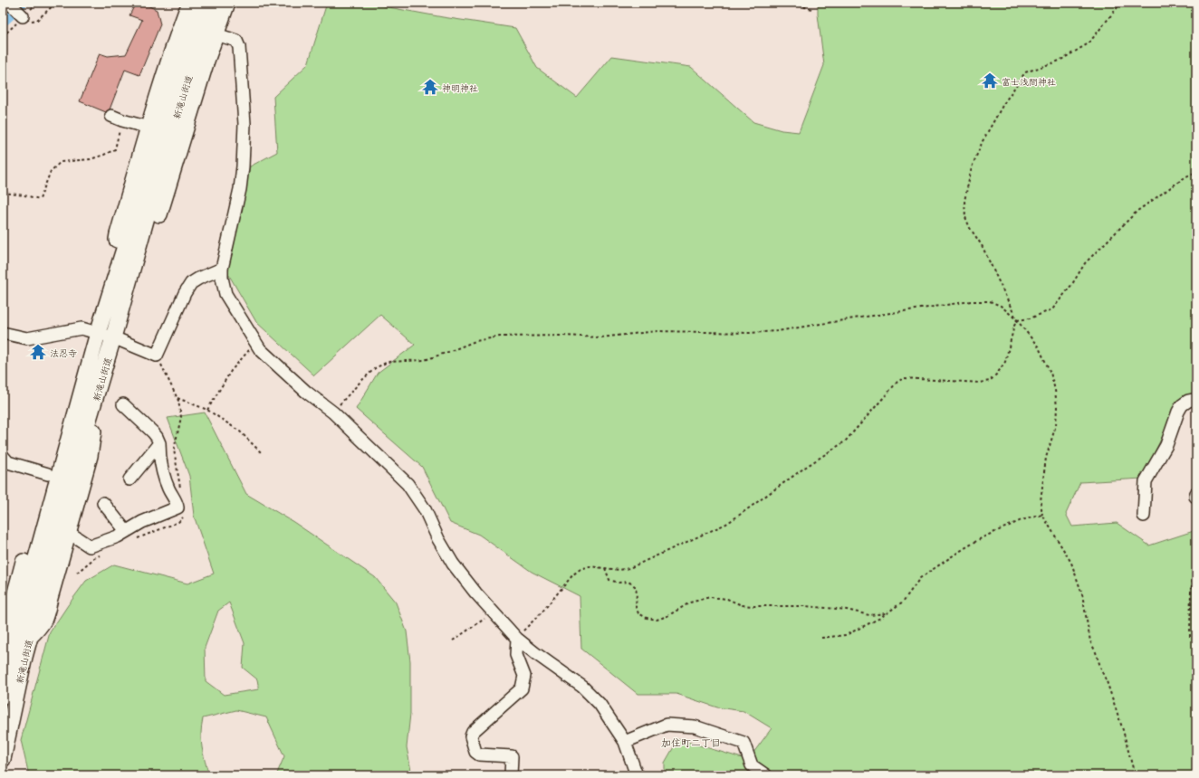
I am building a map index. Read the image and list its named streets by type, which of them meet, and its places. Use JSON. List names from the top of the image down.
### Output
{
  "streets": {
    "main road": ["新滝山街道"]
  },
  "districts": ["加住町二丁目"],
  "places": {
    "temple": ["富士浅間神社", "神明神社", "法忍寺"]
  }
}
